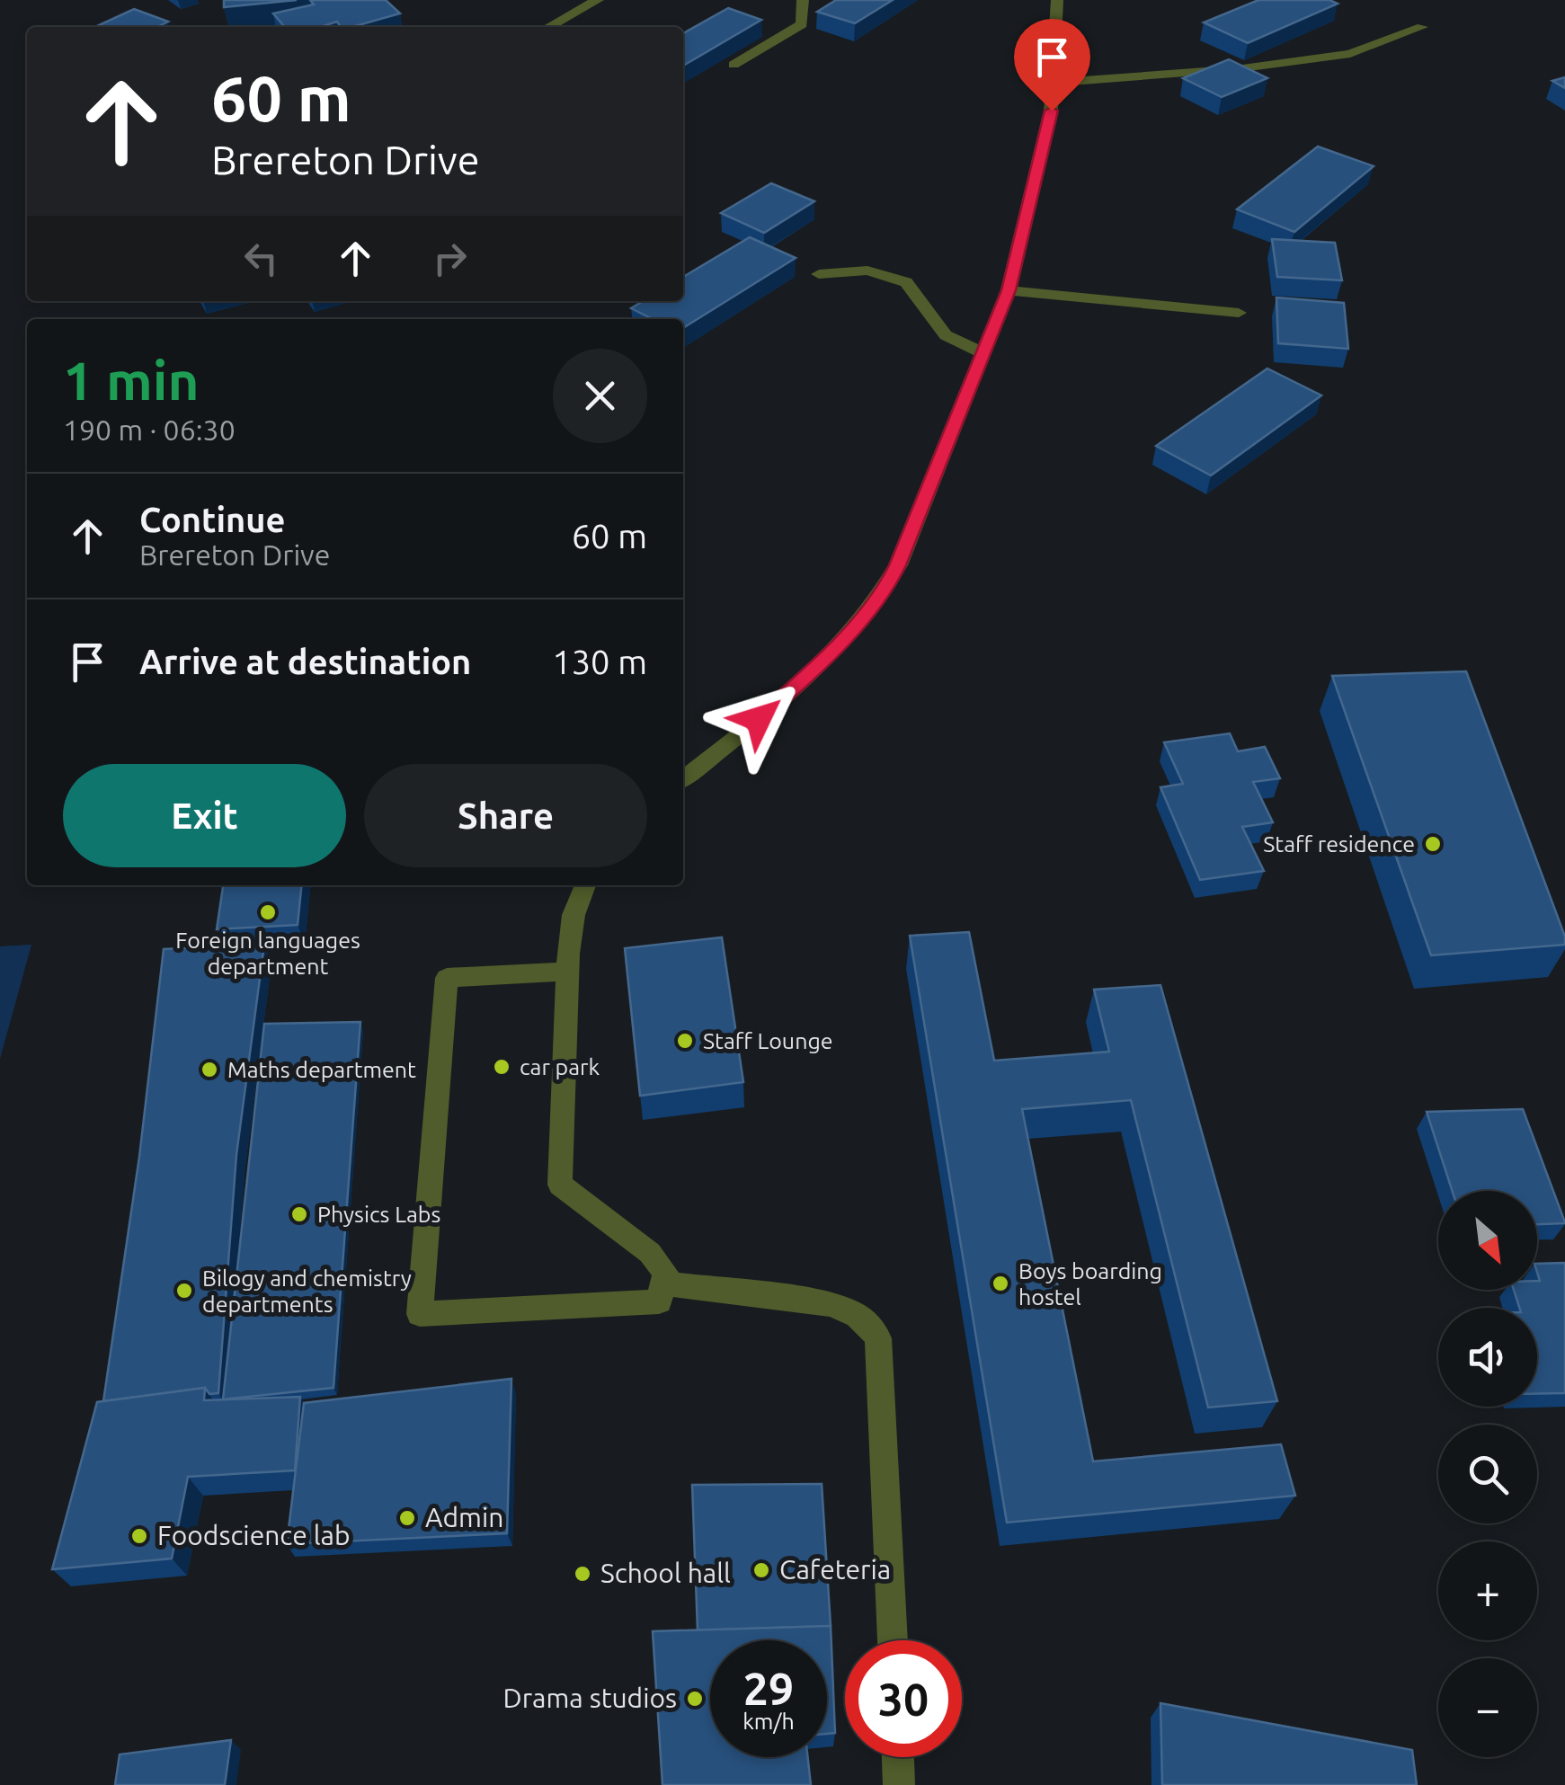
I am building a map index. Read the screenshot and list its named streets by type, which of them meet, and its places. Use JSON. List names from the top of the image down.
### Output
{
  "places": [
    "Staff residence",
    "Foreign languages department",
    "Staff Lounge",
    "car park",
    "Maths department",
    "Physics Labs",
    "Boys boarding hostel",
    "Bilogy and chemistry departments",
    "Admin",
    "Foodscience lab",
    "Cafeteria",
    "School hall",
    "Drama studios"
  ],
  "north": "bottom right",
  "page": {
    "turn": ["60 m", "Brereton Drive"],
    "heading": ["1 min", "190 m · 06:30"],
    "list": [
      {
        "name": "Continue",
        "note": "Brereton Drive",
        "value": "60 m"
      },
      {
        "name": "Arrive at destination",
        "value": "130 m"
      }
    ],
    "buttons": ["Exit", "Share"],
    "map_buttons": ["+", "−"],
    "speed": "29 km/h",
    "limit": "30"
  }
}
